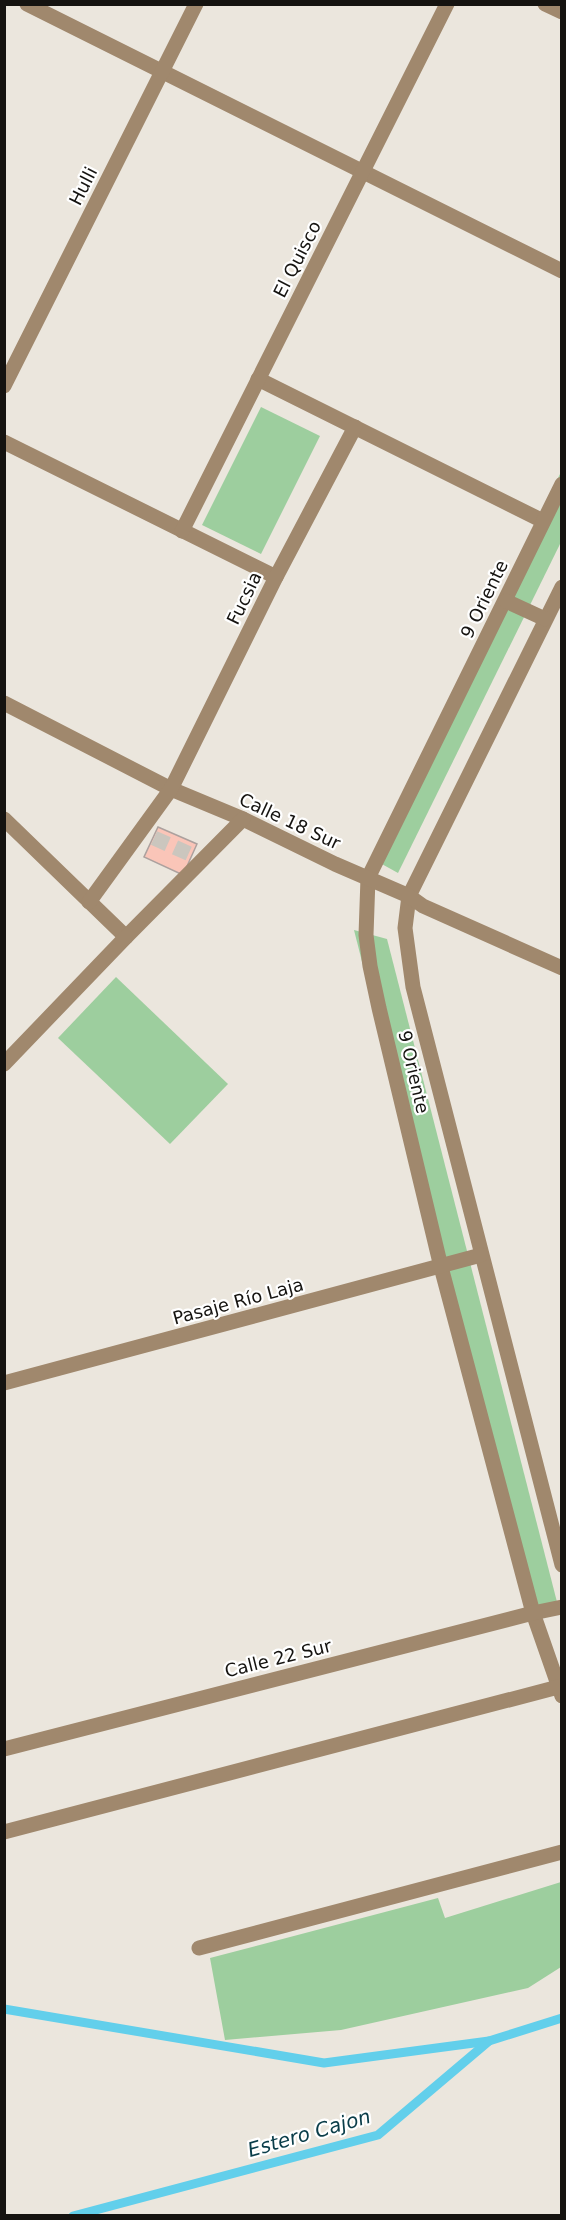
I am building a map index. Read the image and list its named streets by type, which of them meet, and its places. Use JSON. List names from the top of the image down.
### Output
{
  "streets": {
    "street": [
      "Hulli",
      "El Quisco",
      "Fucsia",
      "9 Oriente",
      "Calle 18 Sur",
      "Pasaje Río Laja",
      "Calle 22 Sur"
    ]
  },
  "crossings": [
    ["Fucsia", "Calle 18 Sur"],
    ["9 Oriente", "Calle 18 Sur"],
    ["9 Oriente", "Pasaje Río Laja"],
    ["9 Oriente", "Calle 22 Sur"]
  ],
  "water": ["Estero Cajon"]
}
